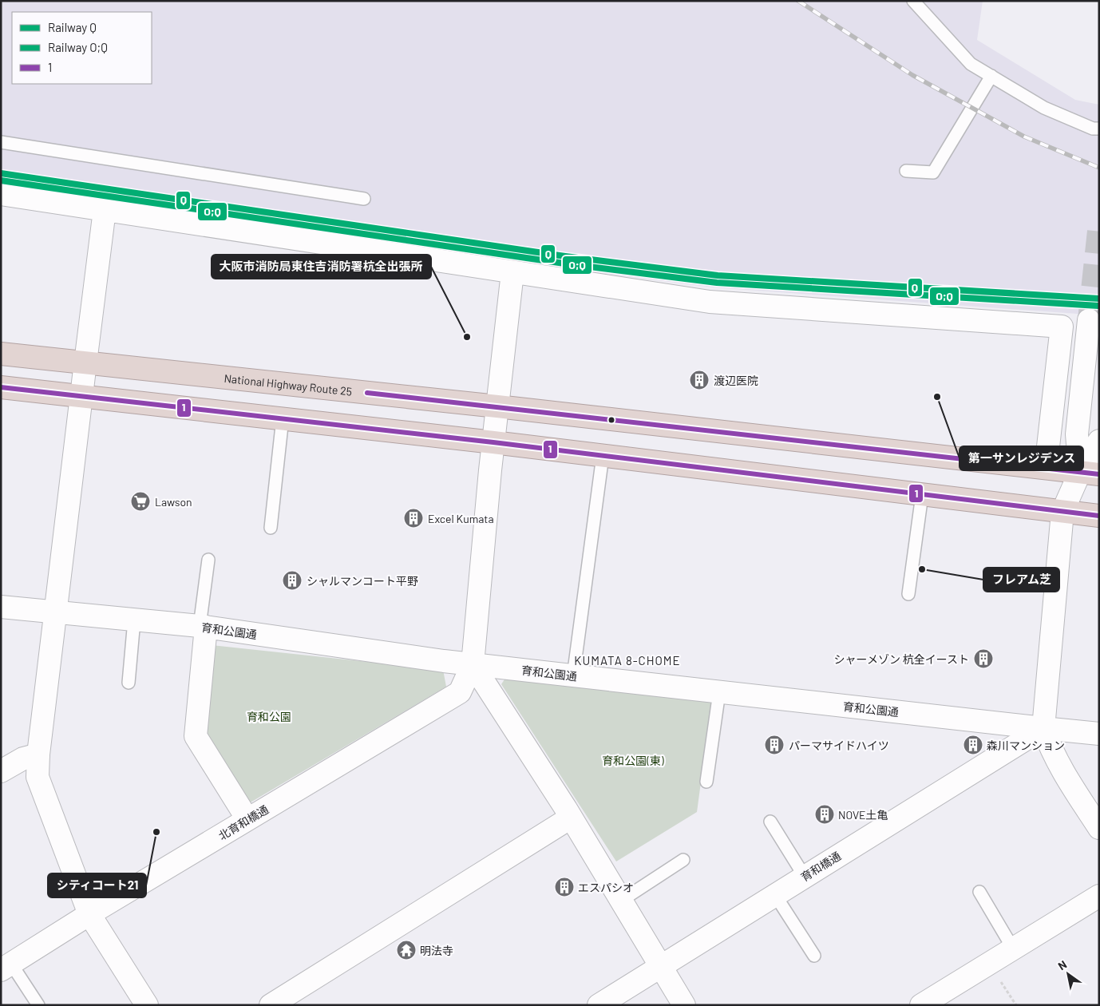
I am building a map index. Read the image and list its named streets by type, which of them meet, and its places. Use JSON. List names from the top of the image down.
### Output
{
  "streets": {
    "highway": ["National Highway Route 25"],
    "street": ["育和公園通", "北育和橋通", "育和橋通"]
  },
  "crossings": [
    ["National Highway Route 25", "北育和橋通"],
    ["育和公園通", "北育和橋通"],
    ["育和公園通", "育和橋通"]
  ],
  "districts": ["KUMATA 8-CHOME"],
  "parks": ["育和公園", "育和公園(東)"],
  "places": {
    "other": [
      "大阪市消防局東住吉消防署杭全出張所",
      "第一サンレジデンス",
      "フレアム芝",
      "シティコート21"
    ],
    "building": [
      "渡辺医院",
      "Excel Kumata",
      "シャルマンコート平野",
      "シャーメゾン 杭全イースト",
      "パーマサイドハイツ",
      "森川マンション",
      "NOVE土亀",
      "エスパシオ"
    ],
    "supermarket": ["Lawson"],
    "temple": ["明法寺"]
  },
  "lines": ["rail line Q", "rail line O;Q", "transit line 1"],
  "legend": ["Railway Q", "Railway O;Q", "1"],
  "north": "top left"
}
